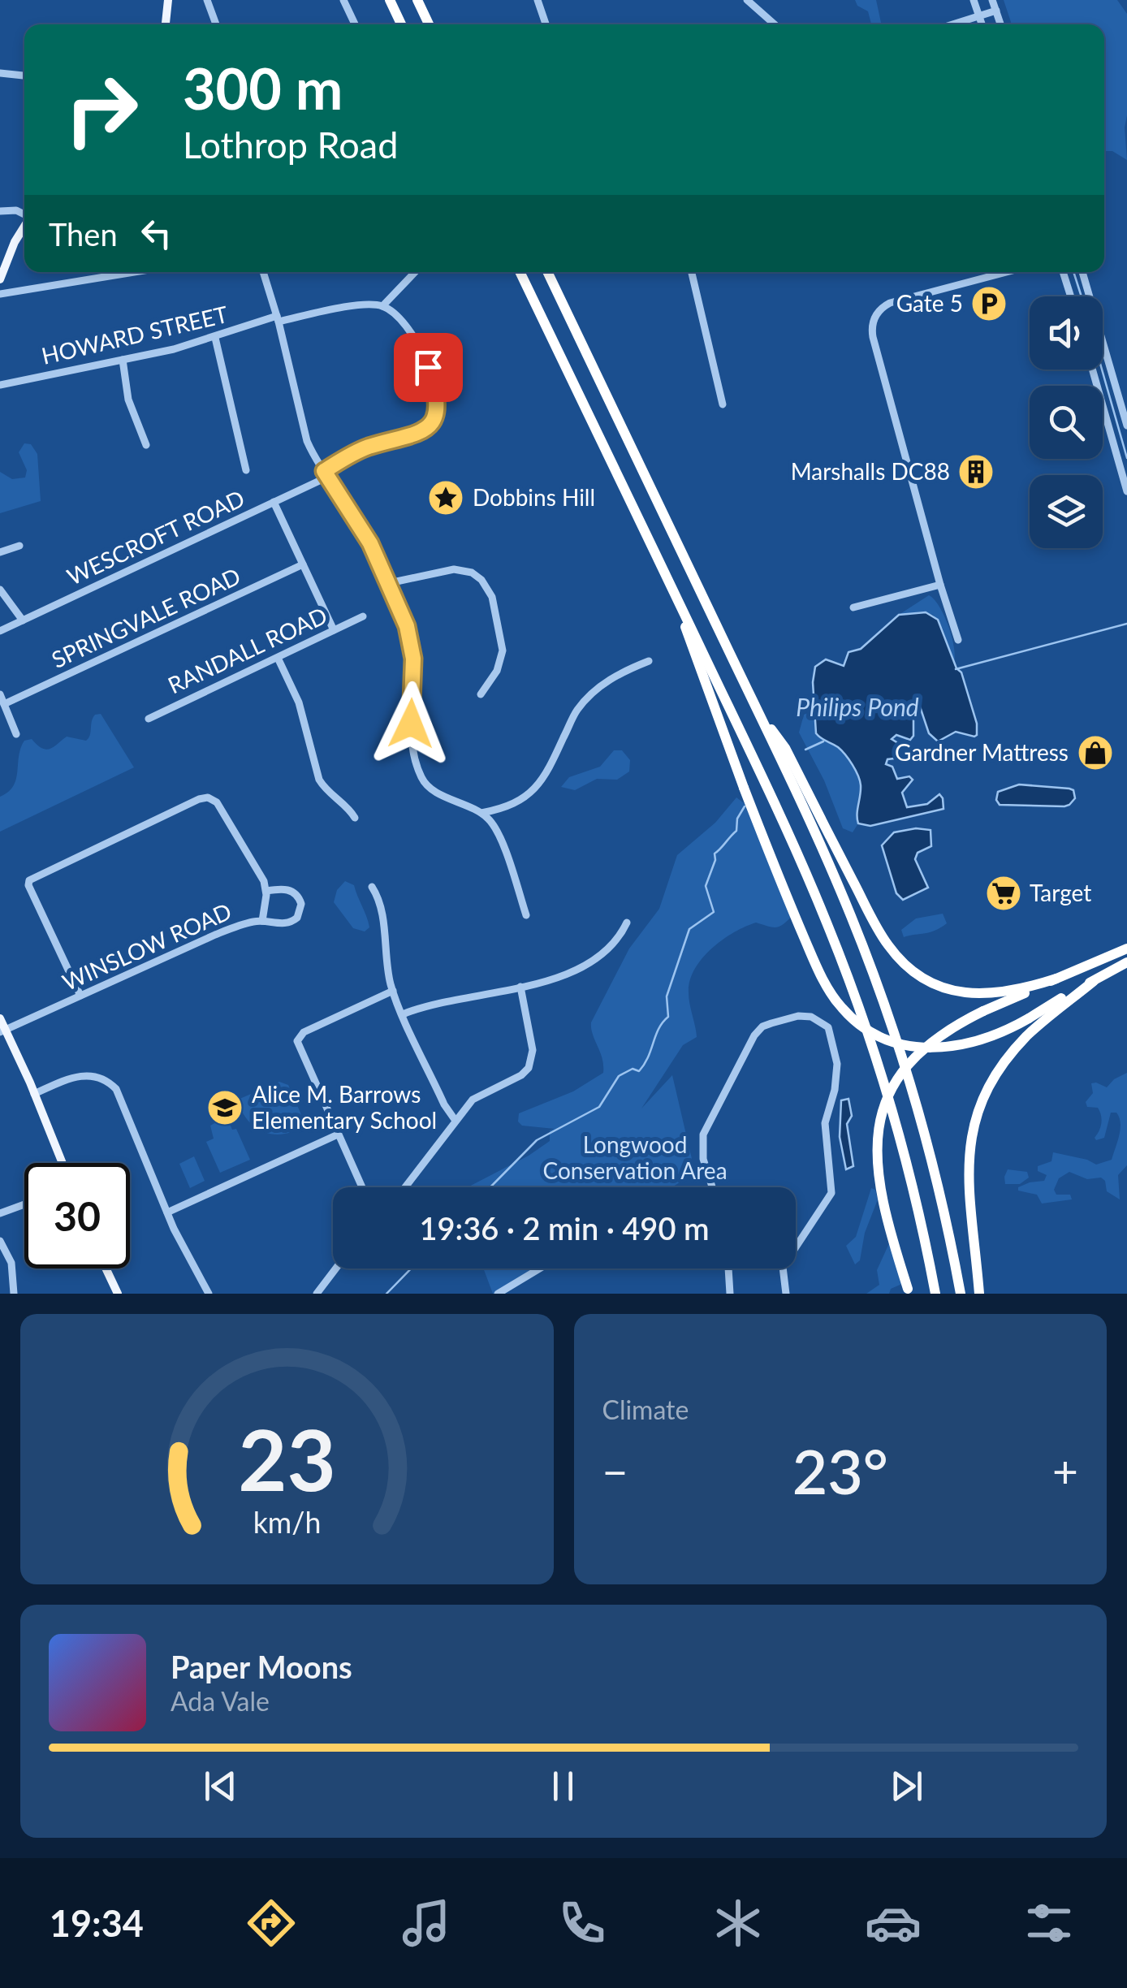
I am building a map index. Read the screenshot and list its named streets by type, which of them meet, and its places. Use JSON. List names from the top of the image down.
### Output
{
  "streets": {
    "street": [
      "HOWARD STREET",
      "WESCROFT ROAD",
      "SPRINGVALE ROAD",
      "RANDALL ROAD",
      "WINSLOW ROAD"
    ]
  },
  "crossings": [
    ["HOWARD STREET", "WESCROFT ROAD"]
  ],
  "water": ["Philips Pond"],
  "parks": ["Longwood Conservation Area"],
  "places": {
    "parking": ["Gate 5"],
    "building": ["Marshalls DC88"],
    "place": ["Dobbins Hill"],
    "shop": ["Gardner Mattress"],
    "supermarket": ["Target"],
    "school or university": ["Alice M. Barrows Elementary School"]
  },
  "page": {
    "turn": ["300 m", "Lothrop Road"],
    "then": "Then",
    "limit": "30",
    "trip": "19:36 · 2 min · 490 m",
    "tile": "Climate",
    "heat": ["−", "23°", "+"],
    "song": ["Paper Moons", "Ada Vale"],
    "tabs": "19:34",
    "gauge": ["23", "km/h"]
  }
}
